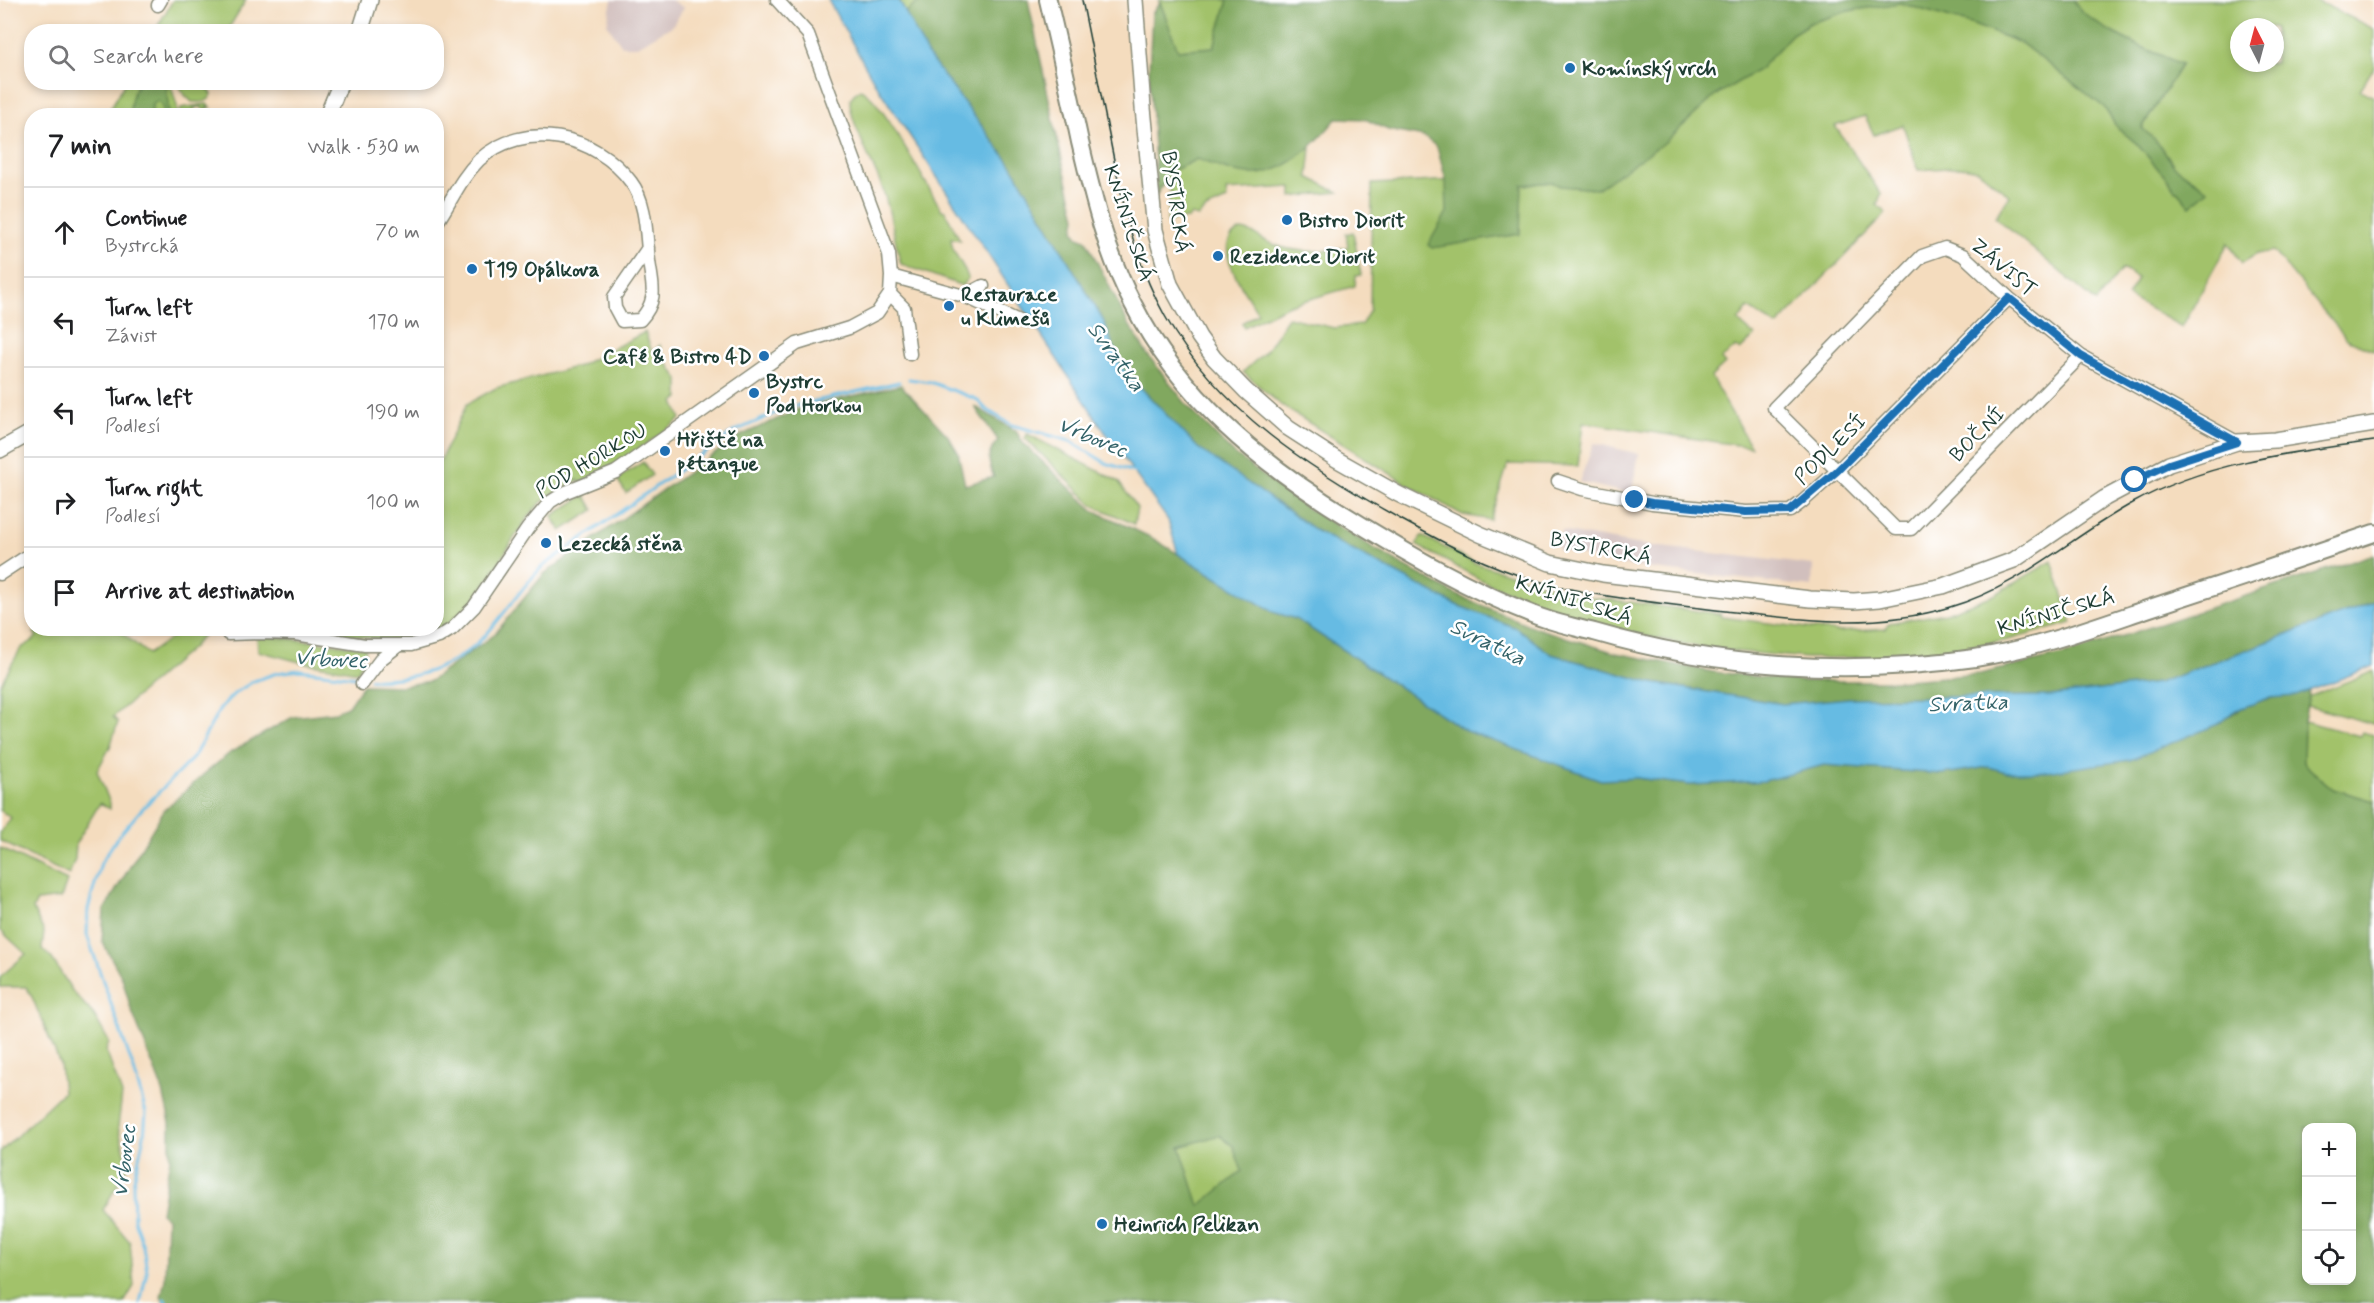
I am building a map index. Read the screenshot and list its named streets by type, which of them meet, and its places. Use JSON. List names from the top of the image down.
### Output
{
  "streets": {
    "main road": ["KNÍNIČSKÁ"],
    "street": [
      "BYSTRCKÁ",
      "ZÁVIST",
      "BOČNÍ",
      "PODLESÍ",
      "POD HORKOU"
    ]
  },
  "crossings": [
    ["BYSTRCKÁ", "ZÁVIST"],
    ["ZÁVIST", "BOČNÍ"],
    ["ZÁVIST", "PODLESÍ"],
    ["BOČNÍ", "PODLESÍ"]
  ],
  "water": ["Svratka", "Vrbovec"],
  "places": [
    "Komínský vrch",
    "Bistro Diorit",
    "Rezidence Diorit",
    "T19 Opálkova",
    "Restaurace u Klimešů",
    "Café & Bistro 4D",
    "Bystrc Pod Horkou",
    "Hřiště na pétanque",
    "Lezecká stěna",
    "Heinrich Pelikan"
  ],
  "north": "top",
  "page": {
    "search": "Search here",
    "heading": ["7 min", "Walk · 530 m"],
    "list": [
      ["Continue", "Bystrcká", "70 m"],
      ["Turn left", "Závist", "170 m"],
      ["Turn left", "Podlesí", "190 m"],
      ["Turn right", "Podlesí", "100 m"],
      "Arrive at destination"
    ],
    "map_buttons": ["+", "−"]
  }
}
